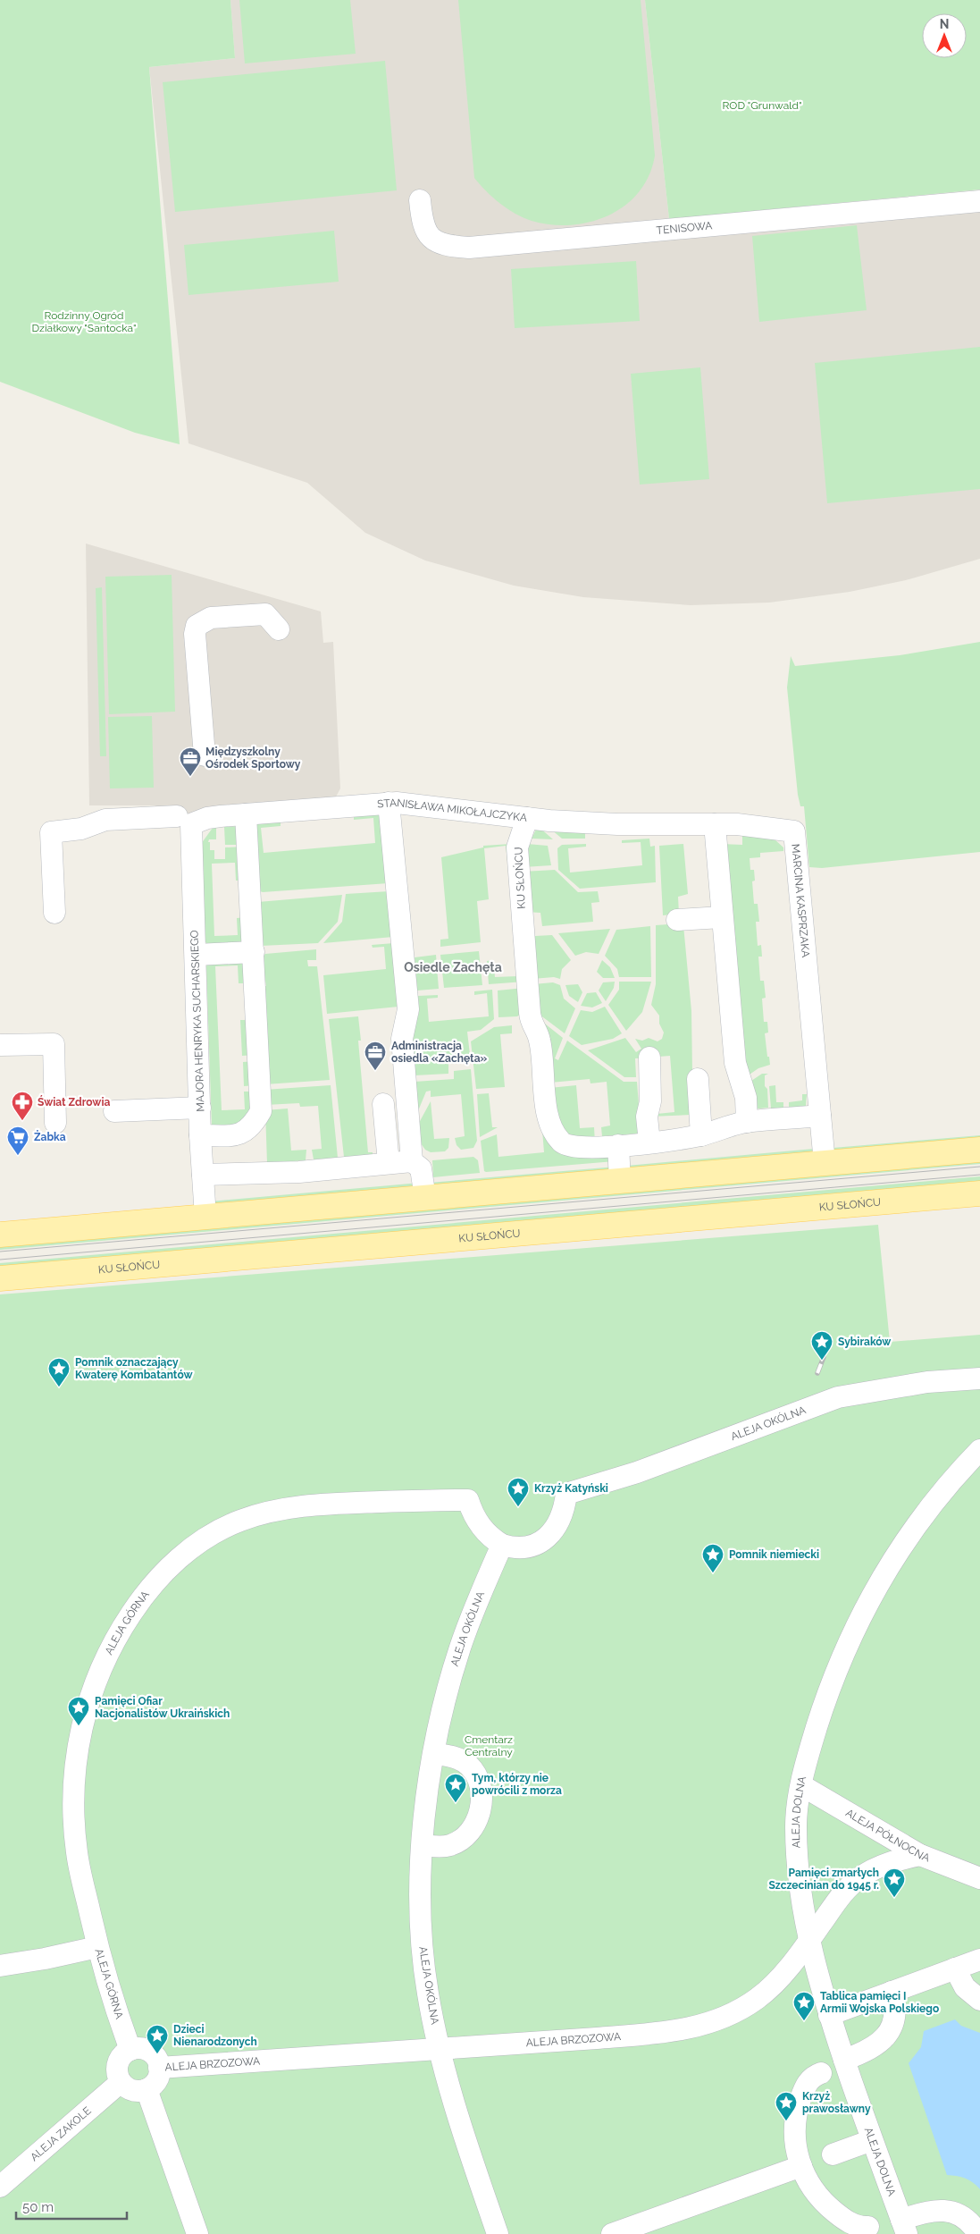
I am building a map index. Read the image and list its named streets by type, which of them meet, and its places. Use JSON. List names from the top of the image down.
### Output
{
  "streets": {
    "main road": ["KU SŁOŃCU"],
    "street": [
      "TENISOWA",
      "STANISŁAWA MIKOŁAJCZYKA",
      "MARCINA KASPRZAKA",
      "MAJORA HENRYKA SUCHARSKIEGO",
      "ALEJA OKÓLNA",
      "ALEJA GÓRNA",
      "ALEJA DOLNA",
      "ALEJA PÓŁNOCNA",
      "ALEJA BRZOZOWA",
      "ALEJA ZAKOLE"
    ]
  },
  "crossings": [
    ["STANISŁAWA MIKOŁAJCZYKA", "KU SŁOŃCU"],
    ["STANISŁAWA MIKOŁAJCZYKA", "MARCINA KASPRZAKA"],
    ["STANISŁAWA MIKOŁAJCZYKA", "MAJORA HENRYKA SUCHARSKIEGO"],
    ["ALEJA OKÓLNA", "ALEJA GÓRNA"],
    ["ALEJA OKÓLNA", "ALEJA BRZOZOWA"],
    ["ALEJA GÓRNA", "ALEJA BRZOZOWA"],
    ["ALEJA GÓRNA", "ALEJA ZAKOLE"],
    ["ALEJA DOLNA", "ALEJA PÓŁNOCNA"],
    ["ALEJA DOLNA", "ALEJA BRZOZOWA"],
    ["ALEJA PÓŁNOCNA", "ALEJA BRZOZOWA"],
    ["ALEJA BRZOZOWA", "ALEJA ZAKOLE"]
  ],
  "districts": ["Osiedle Zachęta"],
  "parks": ["ROD \"Grunwald\"", "Rodzinny Ogród Działkowy \"Santocka\"", "Cmentarz Centralny"],
  "places": {
    "office": ["Międzyszkolny Ośrodek Sportowy", "Administracja osiedla «Zachęta»"],
    "pharmacy": ["Świat Zdrowia"],
    "supermarket": ["Żabka"],
    "place": [
      "Sybiraków",
      "Pomnik oznaczający Kwaterę Kombatantów",
      "Krzyż Katyński",
      "Pomnik niemiecki",
      "Pamięci Ofiar Nacjonalistów Ukraińskich",
      "Tym, którzy nie powrócili z morza",
      "Pamięci zmarłych Szczecinian do 1945 r.",
      "Tablica pamięci I Armii Wojska Polskiego",
      "Dzieci Nienarodzonych",
      "Krzyż prawosławny"
    ]
  },
  "scale_bar": "50 m",
  "north": "top"
}
